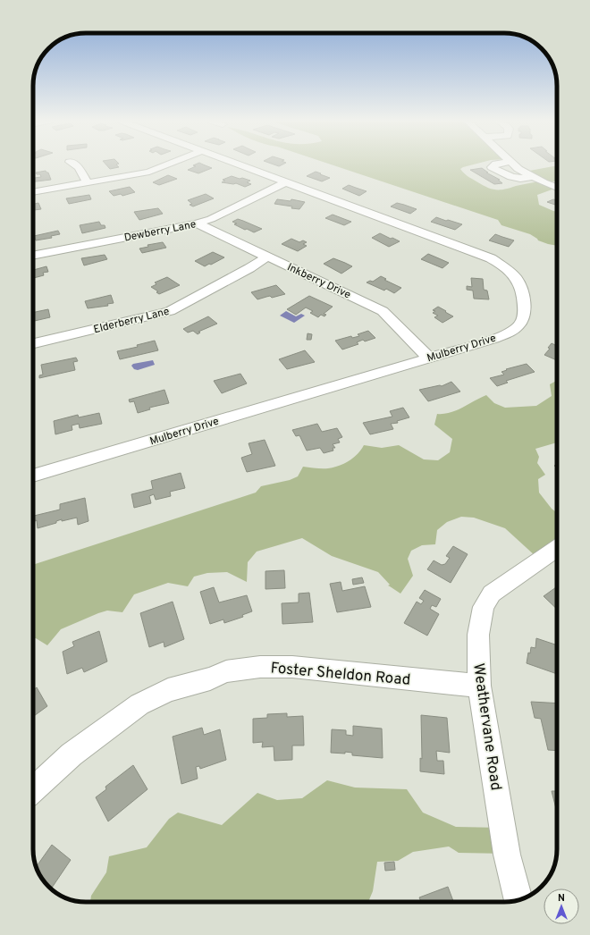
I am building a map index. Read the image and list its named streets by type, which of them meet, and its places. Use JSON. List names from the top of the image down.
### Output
{
  "streets": {
    "street": [
      "Dewberry Lane",
      "Inkberry Drive",
      "Elderberry Lane",
      "Mulberry Drive",
      "Foster Sheldon Road",
      "Weathervane Road"
    ]
  },
  "crossings": [
    ["Dewberry Lane", "Inkberry Drive"],
    ["Dewberry Lane", "Mulberry Drive"],
    ["Inkberry Drive", "Elderberry Lane"],
    ["Inkberry Drive", "Mulberry Drive"],
    ["Foster Sheldon Road", "Weathervane Road"]
  ],
  "north": "top"
}
